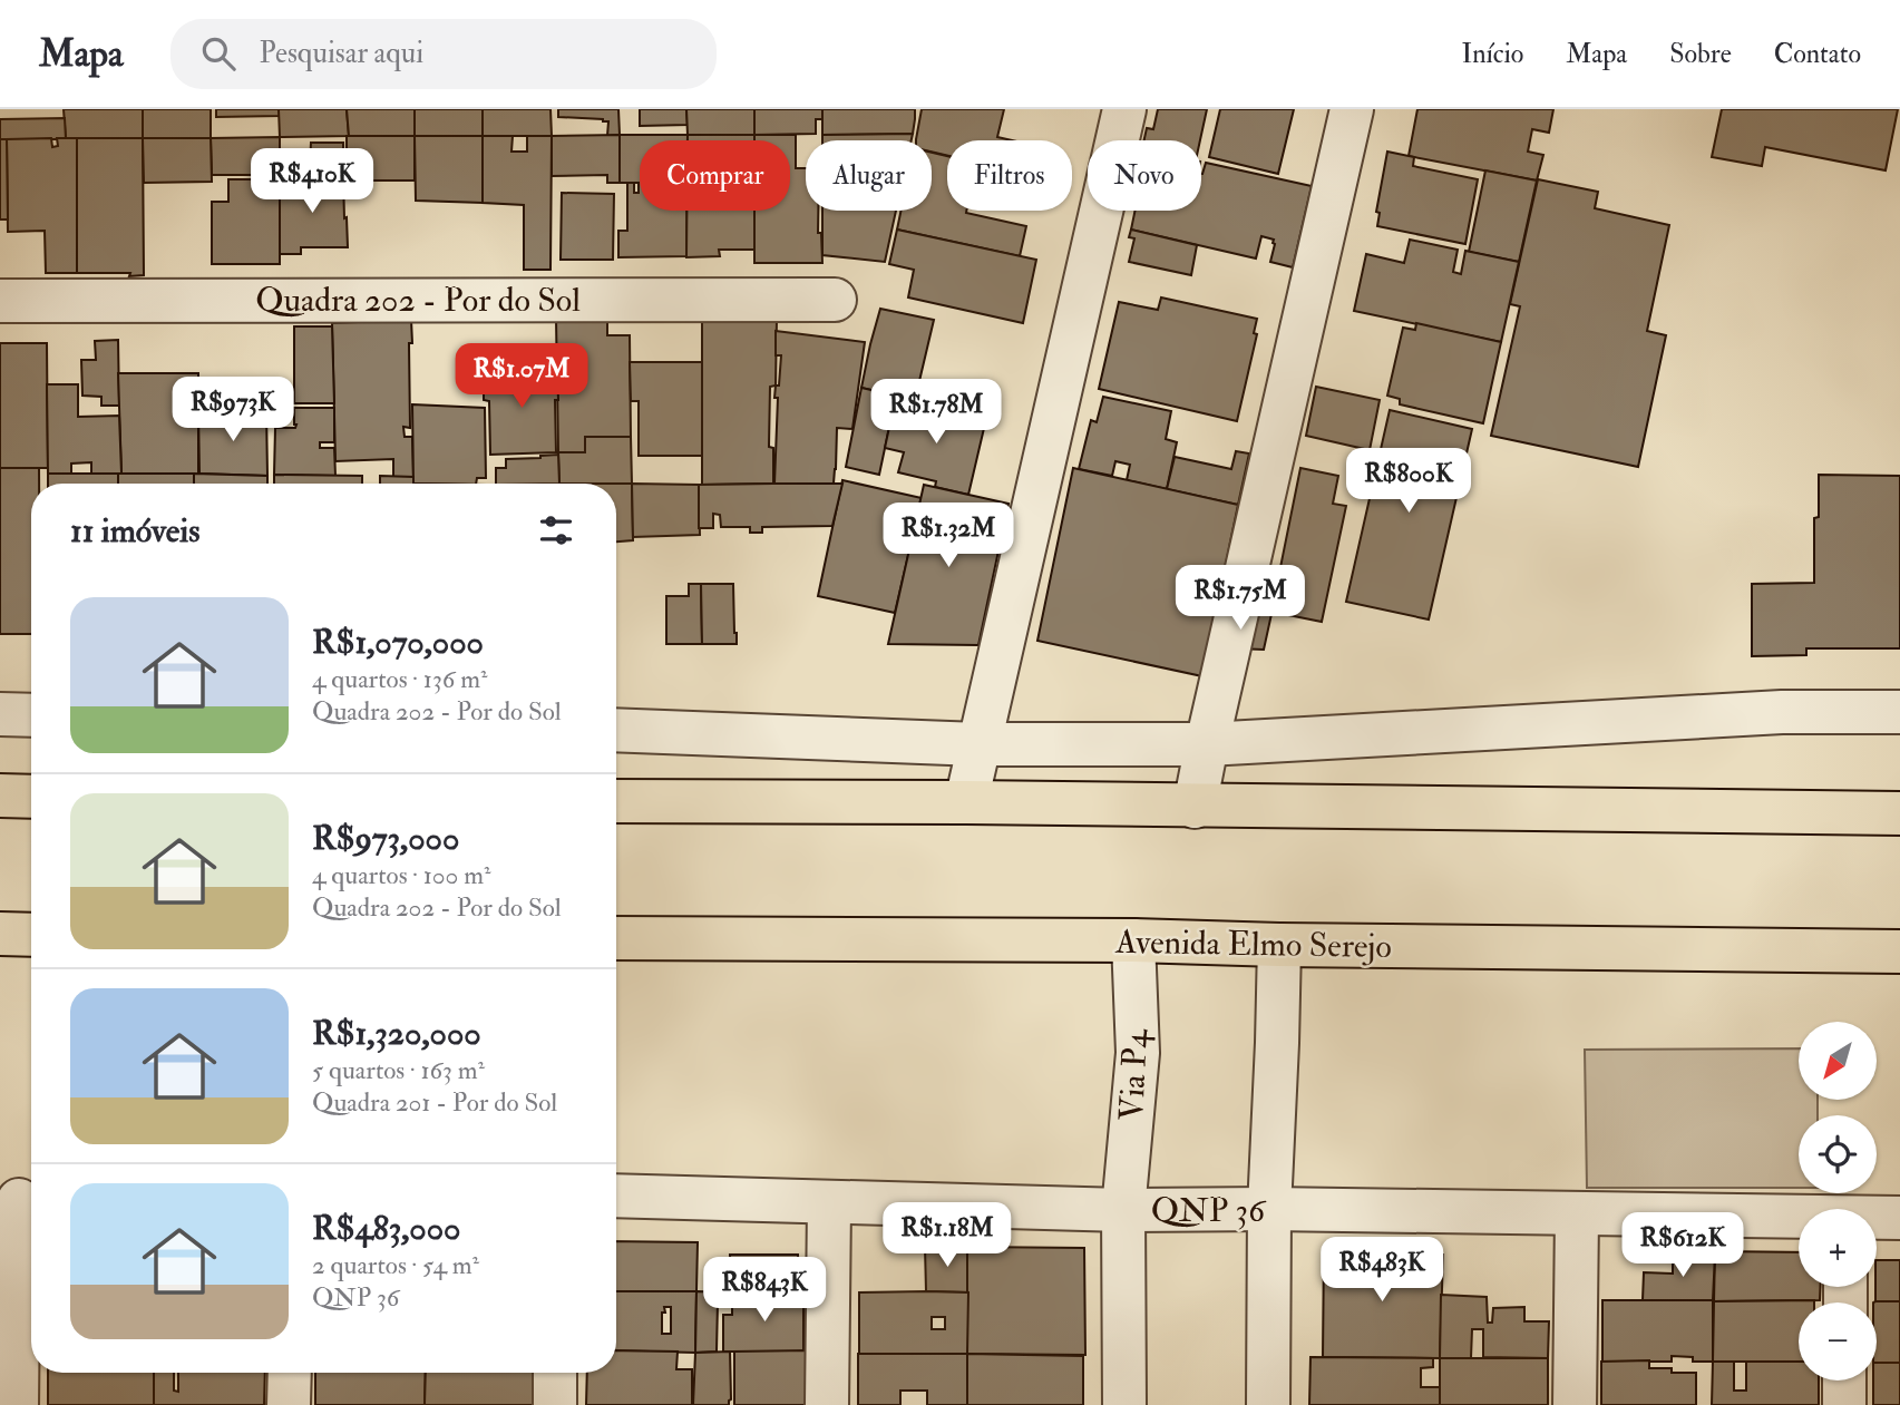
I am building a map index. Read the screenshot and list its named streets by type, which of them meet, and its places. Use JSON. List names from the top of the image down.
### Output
{
  "streets": {
    "main road": ["Avenida Elmo Serejo"],
    "street": ["Quadra 202 - Por do Sol", "Via P4", "QNP 36"]
  },
  "crossings": [
    ["Avenida Elmo Serejo", "Via P4"],
    ["Via P4", "QNP 36"]
  ],
  "north": "bottom left",
  "page": {
    "header": "Mapa",
    "search": "Pesquisar aqui",
    "nav": [
      "Início",
      "Mapa",
      "Sobre",
      "Contato"
    ],
    "chip": [
      "Comprar",
      "Alugar",
      "Filtros",
      "Novo"
    ],
    "price": [
      "R$410K",
      "R$1.07M",
      "R$973K",
      "R$1.78M",
      "R$800K",
      "R$1.32M",
      "R$1.75M",
      "R$1.18M",
      "R$612K",
      "R$483K",
      "R$843K"
    ],
    "heading": "11 imóveis",
    "list": [
      {
        "name": "R$1,070,000",
        "note": "4 quartos · 136 m² · Quadra 202 - Por do Sol"
      },
      {
        "name": "R$973,000",
        "note": "4 quartos · 100 m² · Quadra 202 - Por do Sol"
      },
      {
        "name": "R$1,320,000",
        "note": "5 quartos · 163 m² · Quadra 201 - Por do Sol"
      },
      {
        "name": "R$483,000",
        "note": "2 quartos · 54 m² · QNP 36"
      }
    ],
    "map_buttons": ["+", "−"]
  }
}
